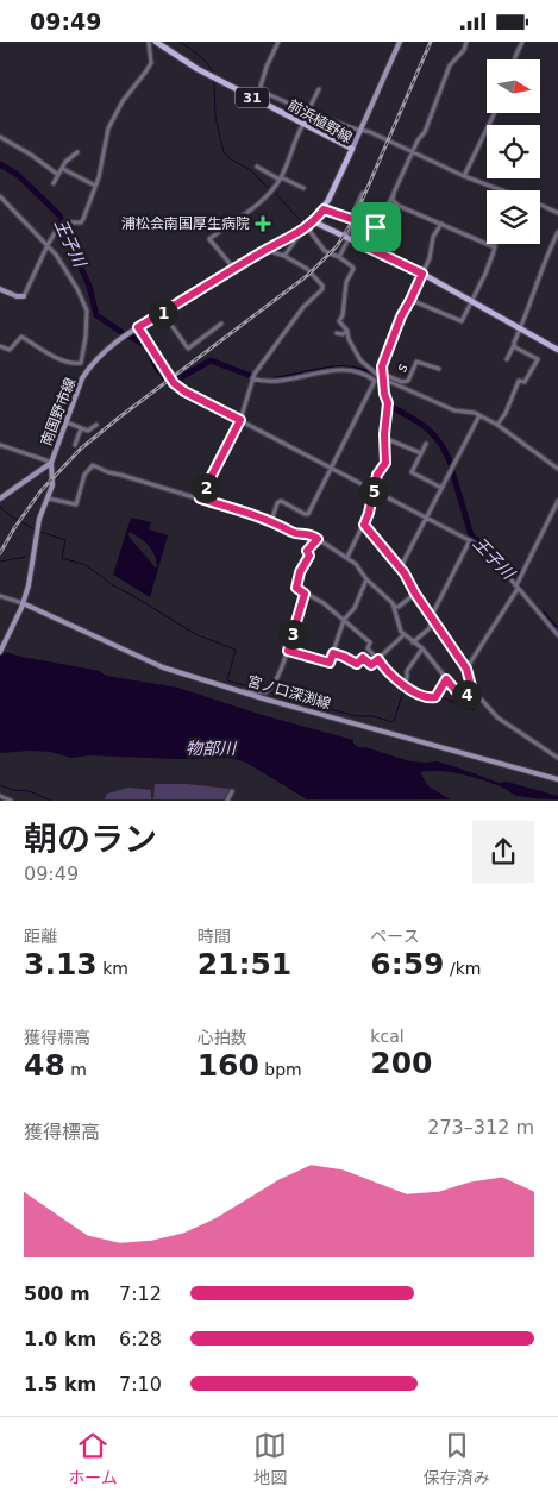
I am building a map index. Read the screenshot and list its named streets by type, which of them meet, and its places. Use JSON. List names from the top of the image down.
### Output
{
  "streets": {
    "main road": [
      "31",
      "前浜植野線",
      "南国野市線",
      "宮ノ口深渕線"
    ],
    "street": ["s"]
  },
  "crossings": [
    ["前浜植野線", "南国野市線"],
    ["南国野市線", "宮ノ口深渕線"]
  ],
  "water": ["王子川", "物部川"],
  "places": {
    "health": ["浦松会南国厚生病院"]
  },
  "north": "right",
  "page": {
    "status": "09:49",
    "pins": [
      "1",
      "2",
      "5",
      "3",
      "4"
    ],
    "heading": ["朝のラン", "09:49"],
    "stats": [
      ["距離", "3.13 km"],
      ["時間", "21:51"],
      ["ペース", "6:59 /km"],
      ["獲得標高", "48 m"],
      ["心拍数", "160 bpm"],
      ["kcal", "200"]
    ],
    "chart": ["獲得標高", "273–312 m"],
    "list": [
      {
        "name": "500 m",
        "note": "7:12"
      },
      {
        "name": "1.0 km",
        "note": "6:28"
      },
      {
        "name": "1.5 km",
        "note": "7:10"
      }
    ],
    "tabs": ["ホーム", "地図", "保存済み"]
  }
}
